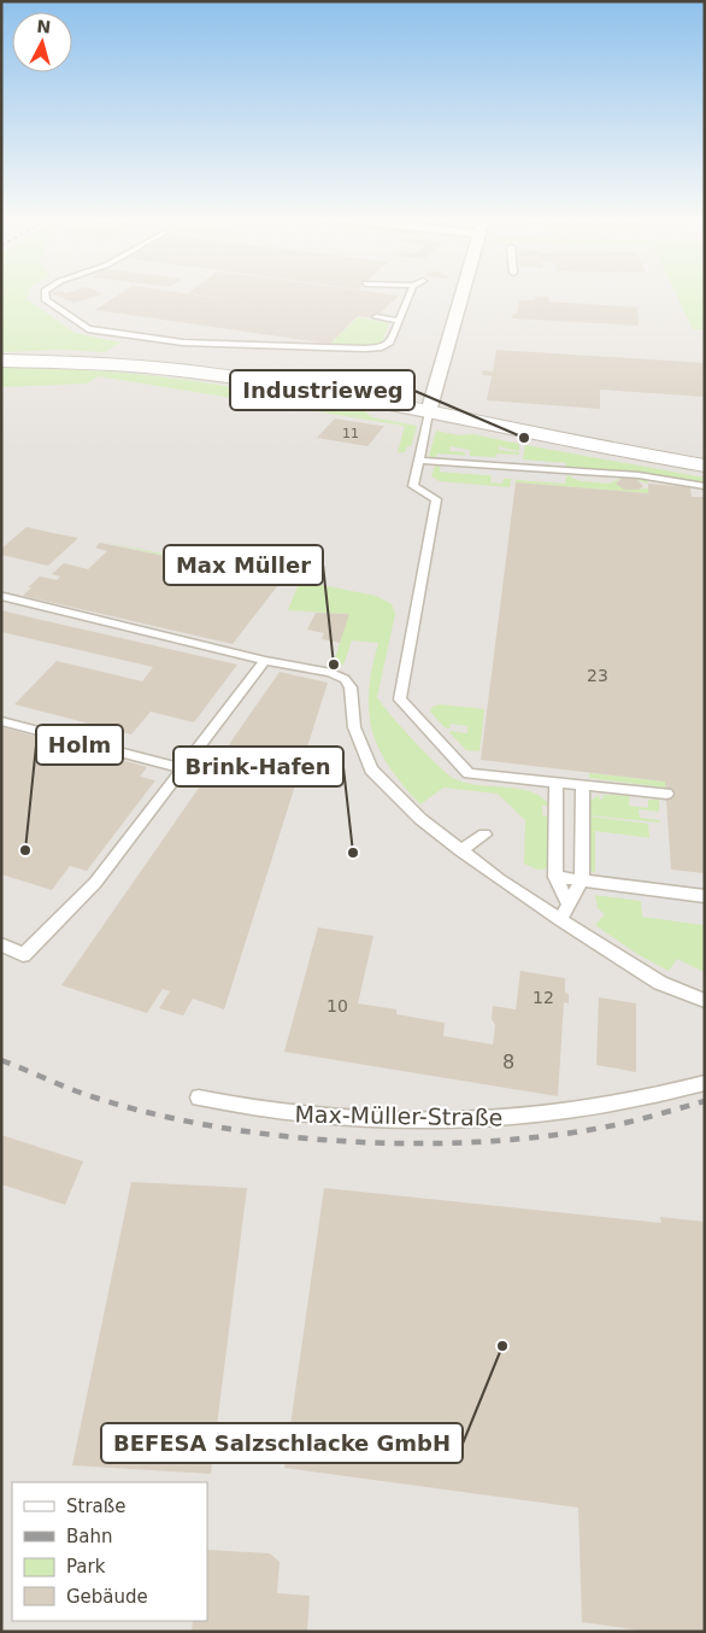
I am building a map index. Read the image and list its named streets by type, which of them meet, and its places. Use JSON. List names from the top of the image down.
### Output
{
  "streets": {
    "lane": ["Max-Müller-Straße"]
  },
  "places": [
    "Industrieweg",
    "Max Müller",
    "Holm",
    "Brink-Hafen",
    "BEFESA Salzschlacke GmbH"
  ],
  "house_numbers": [
    "11",
    "23",
    "12",
    "10",
    "8"
  ],
  "legend": [
    "Straße",
    "Bahn",
    "Park",
    "Gebäude"
  ],
  "north": "top"
}
